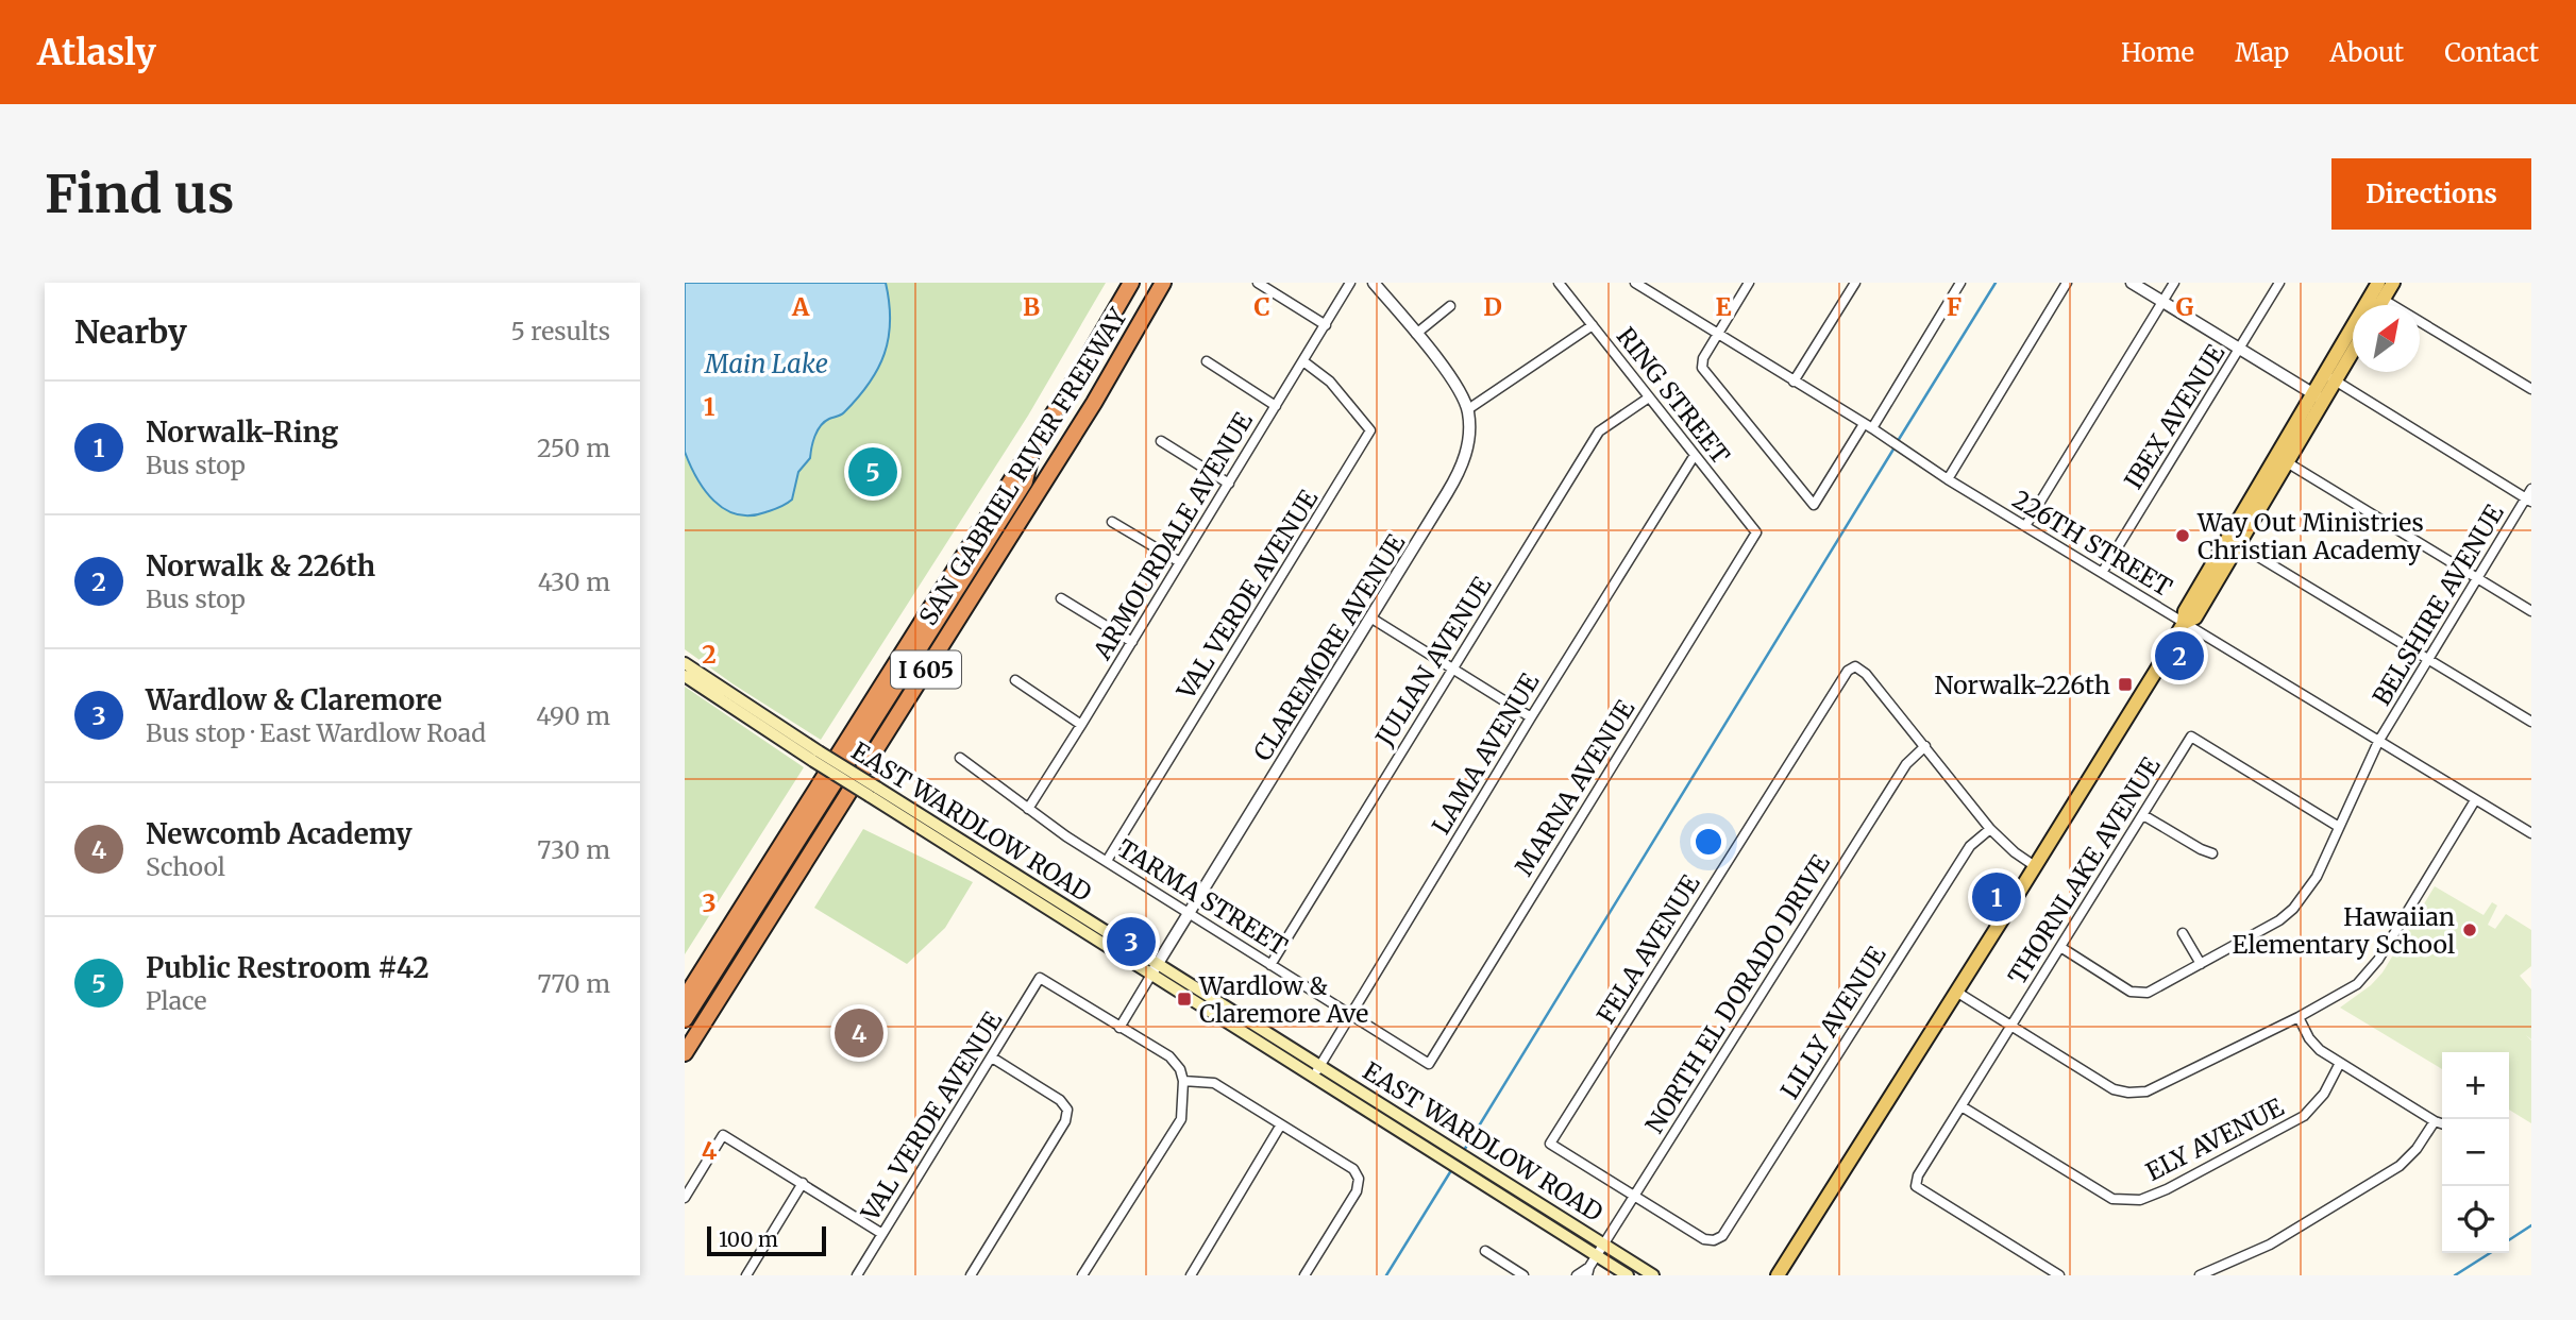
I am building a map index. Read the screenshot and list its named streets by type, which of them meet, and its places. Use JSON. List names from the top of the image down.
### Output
{
  "streets": {
    "highway": ["SAN GABRIEL RIVER FREEWAY", "I 605"],
    "main road": ["EAST WARDLOW ROAD"],
    "street": [
      "RING STREET",
      "IBEX AVENUE",
      "ARMOURDALE AVENUE",
      "226TH STREET",
      "VAL VERDE AVENUE",
      "BELSHIRE AVENUE",
      "CLAREMORE AVENUE",
      "JULIAN AVENUE",
      "LAMA AVENUE",
      "MARNA AVENUE",
      "THORNLAKE AVENUE",
      "TARMA STREET",
      "FELA AVENUE",
      "NORTH EL DORADO DRIVE",
      "LILLY AVENUE",
      "ELY AVENUE"
    ]
  },
  "crossings": [
    ["RING STREET", "JULIAN AVENUE"],
    ["RING STREET", "LAMA AVENUE"],
    ["RING STREET", "MARNA AVENUE"],
    ["IBEX AVENUE", "226TH STREET"],
    ["SAN GABRIEL RIVER FREEWAY", "I 605"],
    ["ARMOURDALE AVENUE", "VAL VERDE AVENUE"],
    ["ARMOURDALE AVENUE", "TARMA STREET"],
    ["226TH STREET", "BELSHIRE AVENUE"],
    ["VAL VERDE AVENUE", "CLAREMORE AVENUE"],
    ["VAL VERDE AVENUE", "TARMA STREET"],
    ["BELSHIRE AVENUE", "THORNLAKE AVENUE"],
    ["CLAREMORE AVENUE", "EAST WARDLOW ROAD"],
    ["CLAREMORE AVENUE", "TARMA STREET"],
    ["JULIAN AVENUE", "TARMA STREET"],
    ["LAMA AVENUE", "EAST WARDLOW ROAD"],
    ["LAMA AVENUE", "TARMA STREET"],
    ["MARNA AVENUE", "TARMA STREET"],
    ["EAST WARDLOW ROAD", "NORTH EL DORADO DRIVE"],
    ["THORNLAKE AVENUE", "ELY AVENUE"],
    ["FELA AVENUE", "NORTH EL DORADO DRIVE"],
    ["FELA AVENUE", "LILLY AVENUE"],
    ["NORTH EL DORADO DRIVE", "LILLY AVENUE"]
  ],
  "water": ["Main Lake"],
  "places": {
    "other": ["Way Out Ministries Christian Academy", "Hawaiian Elementary School"],
    "transit": ["Norwalk-226th", "Wardlow & Claremore Ave"]
  },
  "scale_bar": "100 m",
  "north": "top right",
  "page": {
    "header": "Atlasly",
    "nav": [
      "Home",
      "Map",
      "About",
      "Contact"
    ],
    "buttons": "Directions",
    "title": "Find us",
    "heading": ["Nearby", "5 results"],
    "list": [
      {
        "mark": "1",
        "name": "Norwalk-Ring",
        "note": "Bus stop",
        "value": "250 m"
      },
      {
        "mark": "2",
        "name": "Norwalk & 226th",
        "note": "Bus stop",
        "value": "430 m"
      },
      {
        "mark": "3",
        "name": "Wardlow & Claremore",
        "note": "Bus stop · East Wardlow Road",
        "value": "490 m"
      },
      {
        "mark": "4",
        "name": "Newcomb Academy",
        "note": "School",
        "value": "730 m"
      },
      {
        "mark": "5",
        "name": "Public Restroom #42",
        "note": "Place",
        "value": "770 m"
      }
    ],
    "pins": [
      "5",
      "2",
      "1",
      "3",
      "4"
    ],
    "map_buttons": ["+", "−"],
    "scale": "100 m"
  },
  "grid": {
    "columns": [
      "A",
      "B",
      "C",
      "D",
      "E",
      "F",
      "G"
    ],
    "rows": [
      "1",
      "2",
      "3",
      "4"
    ]
  }
}
